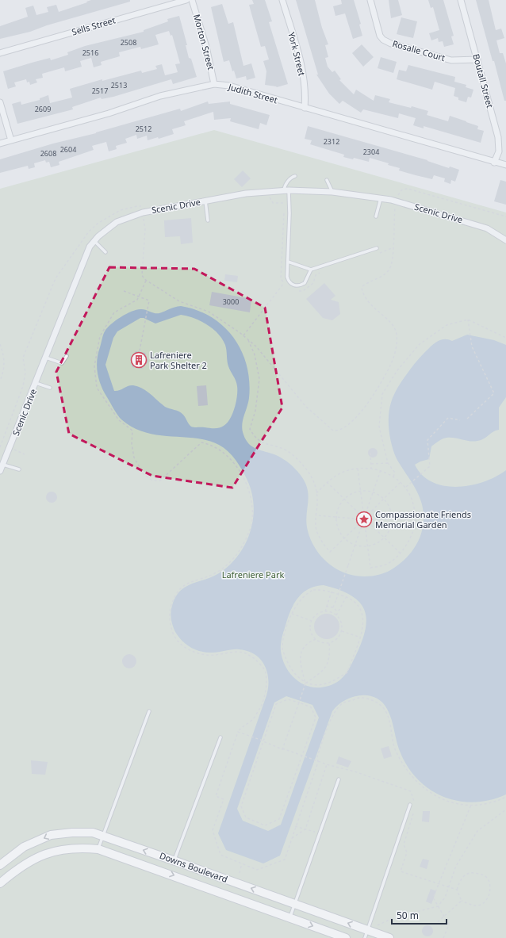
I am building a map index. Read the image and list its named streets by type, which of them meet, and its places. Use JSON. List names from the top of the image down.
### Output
{
  "streets": {
    "street": [
      "Sells Street",
      "Morton Street",
      "Rosalie Court",
      "York Street",
      "Boutall Street",
      "Judith Street",
      "Scenic Drive",
      "Downs Boulevard"
    ]
  },
  "crossings": [
    ["Morton Street", "Judith Street"],
    ["Rosalie Court", "Boutall Street"],
    ["York Street", "Judith Street"],
    ["Boutall Street", "Judith Street"]
  ],
  "parks": ["Lafreniere Park"],
  "places": {
    "building": ["Lafreniere Park Shelter 2"],
    "place": ["Compassionate Friends Memorial Garden"]
  },
  "house_numbers": [
    "2508",
    "2516",
    "2513",
    "2517",
    "2609",
    "2512",
    "2312",
    "2604",
    "2304",
    "2608",
    "3000"
  ],
  "scale_bar": "50 m"
}
